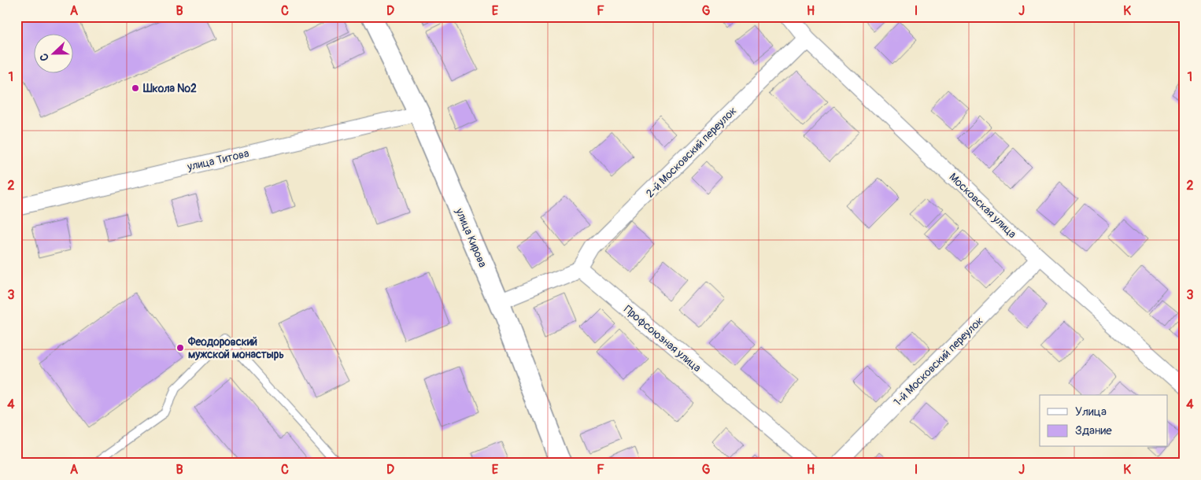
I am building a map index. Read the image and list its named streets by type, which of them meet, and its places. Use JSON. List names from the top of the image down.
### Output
{
  "streets": {
    "street": [
      "2-й Московский переулок",
      "улица Титова",
      "Московская улица",
      "улица Кирова",
      "Профсоюзная улица",
      "1-й Московский переулок"
    ]
  },
  "crossings": [
    ["2-й Московский переулок", "Московская улица"],
    ["2-й Московский переулок", "Профсоюзная улица"],
    ["улица Титова", "улица Кирова"],
    ["Московская улица", "1-й Московский переулок"]
  ],
  "places": ["Школа №2", "Феодоровский мужской монастырь"],
  "legend": ["Улица", "Здание"],
  "north": "left",
  "grid": {
    "columns": [
      "A",
      "B",
      "C",
      "D",
      "E",
      "F",
      "G",
      "H",
      "I",
      "J",
      "K"
    ],
    "rows": [
      "1",
      "2",
      "3",
      "4"
    ]
  }
}
